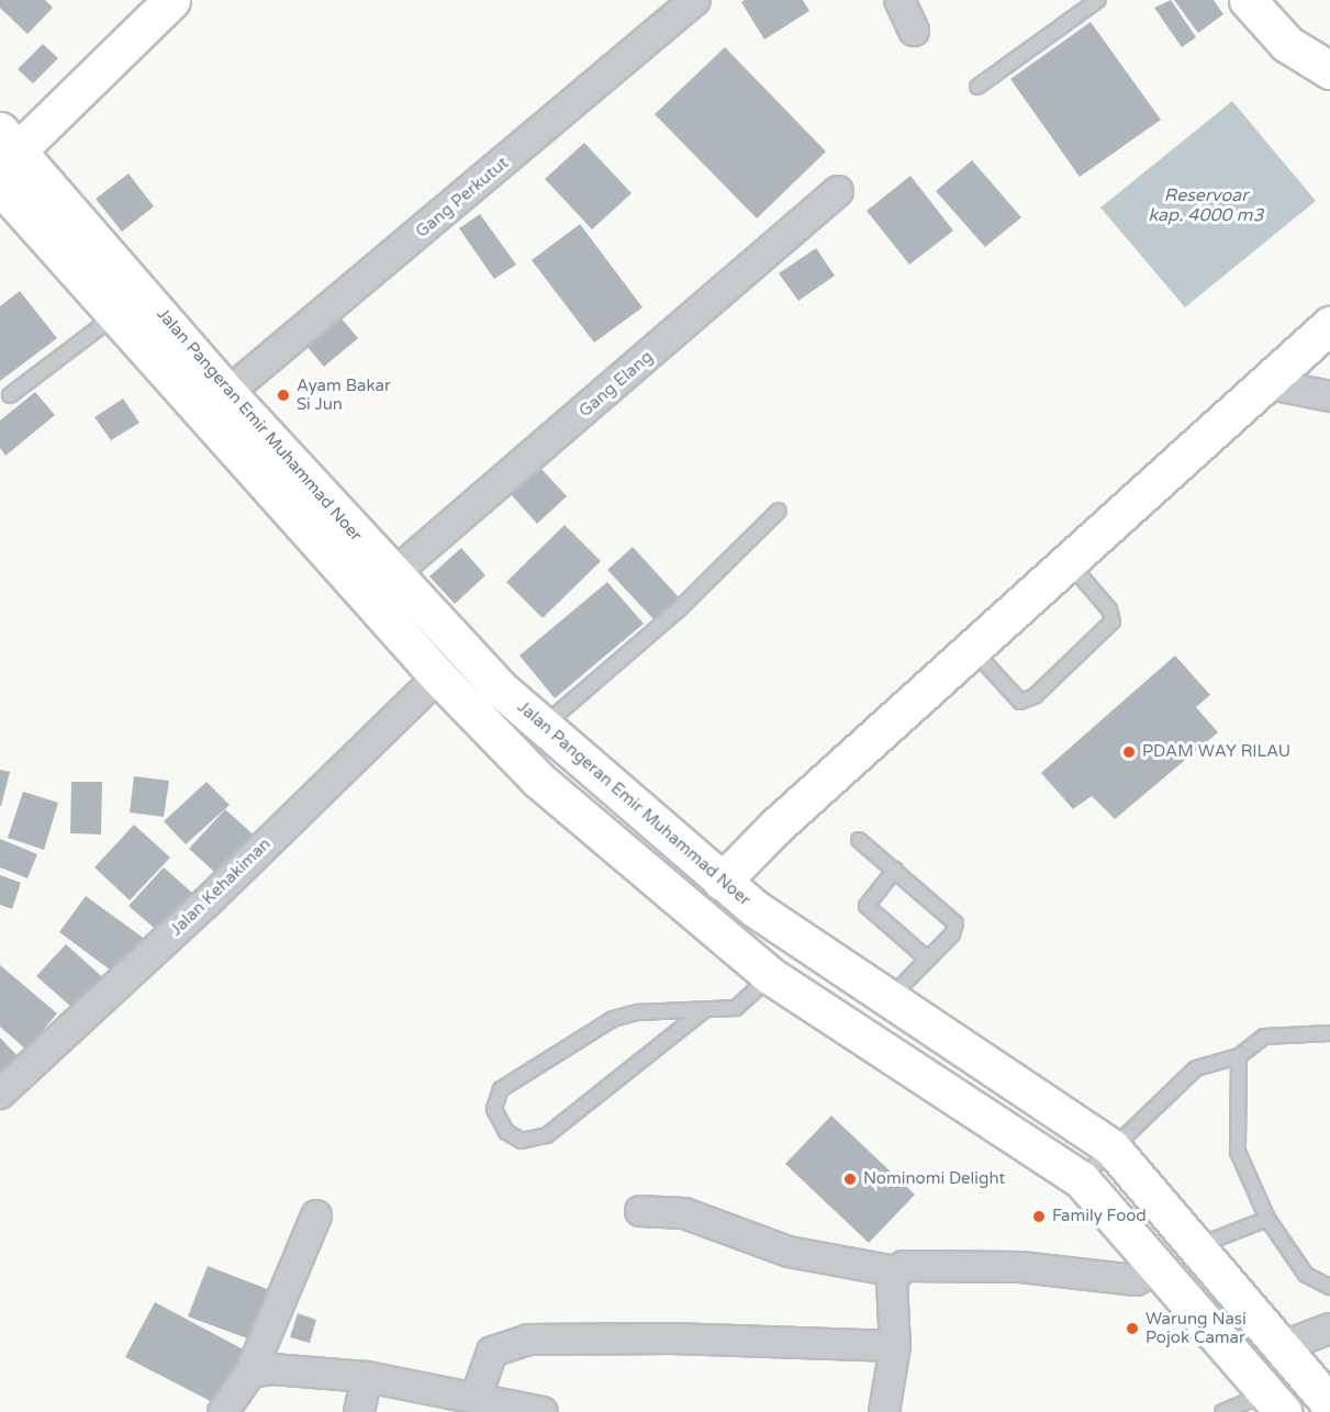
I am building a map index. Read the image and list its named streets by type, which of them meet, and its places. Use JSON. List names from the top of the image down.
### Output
{
  "streets": {
    "main road": ["Jalan Pangeran Emir Muhammad Noer"],
    "street": ["Gang Perkutut", "Gang Elang", "Jalan Kehakiman"]
  },
  "crossings": [
    ["Gang Perkutut", "Jalan Pangeran Emir Muhammad Noer"],
    ["Gang Elang", "Jalan Pangeran Emir Muhammad Noer"],
    ["Jalan Pangeran Emir Muhammad Noer", "Jalan Kehakiman"]
  ],
  "water": ["Reservoar kap. 4000 m3"],
  "places": [
    "Ayam Bakar Si Jun",
    "PDAM WAY RILAU",
    "Nominomi Delight",
    "Family Food",
    "Warung Nasi Pojok Camar"
  ]
}
